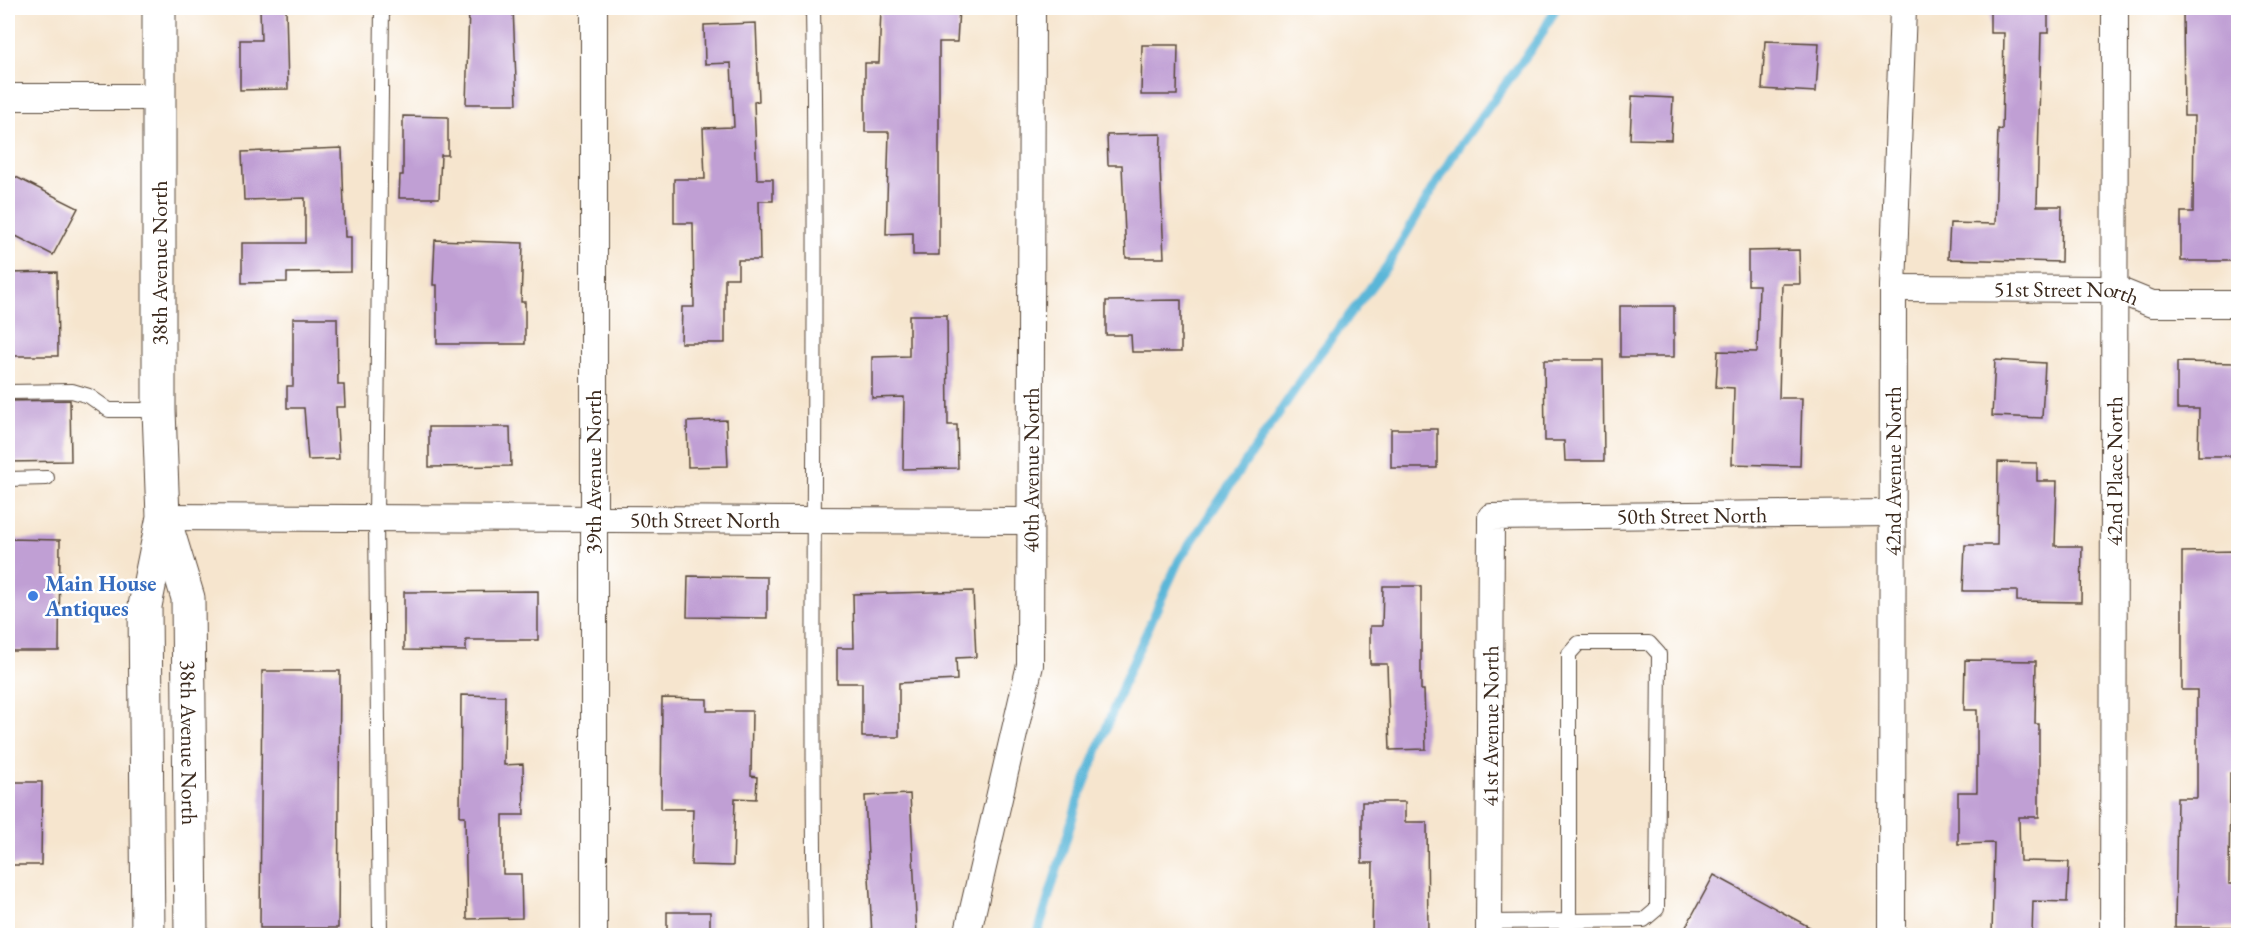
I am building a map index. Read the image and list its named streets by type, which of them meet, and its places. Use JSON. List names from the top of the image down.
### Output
{
  "streets": {
    "main road": ["38th Avenue North"],
    "street": [
      "51st Street North",
      "40th Avenue North",
      "42nd Avenue North",
      "39th Avenue North",
      "42nd Place North",
      "50th Street North",
      "41st Avenue North"
    ]
  },
  "crossings": [
    ["38th Avenue North", "50th Street North"],
    ["51st Street North", "42nd Avenue North"],
    ["51st Street North", "42nd Place North"],
    ["40th Avenue North", "50th Street North"],
    ["42nd Avenue North", "50th Street North"],
    ["39th Avenue North", "50th Street North"],
    ["50th Street North", "41st Avenue North"]
  ],
  "places": ["Main House Antiques"]
}
